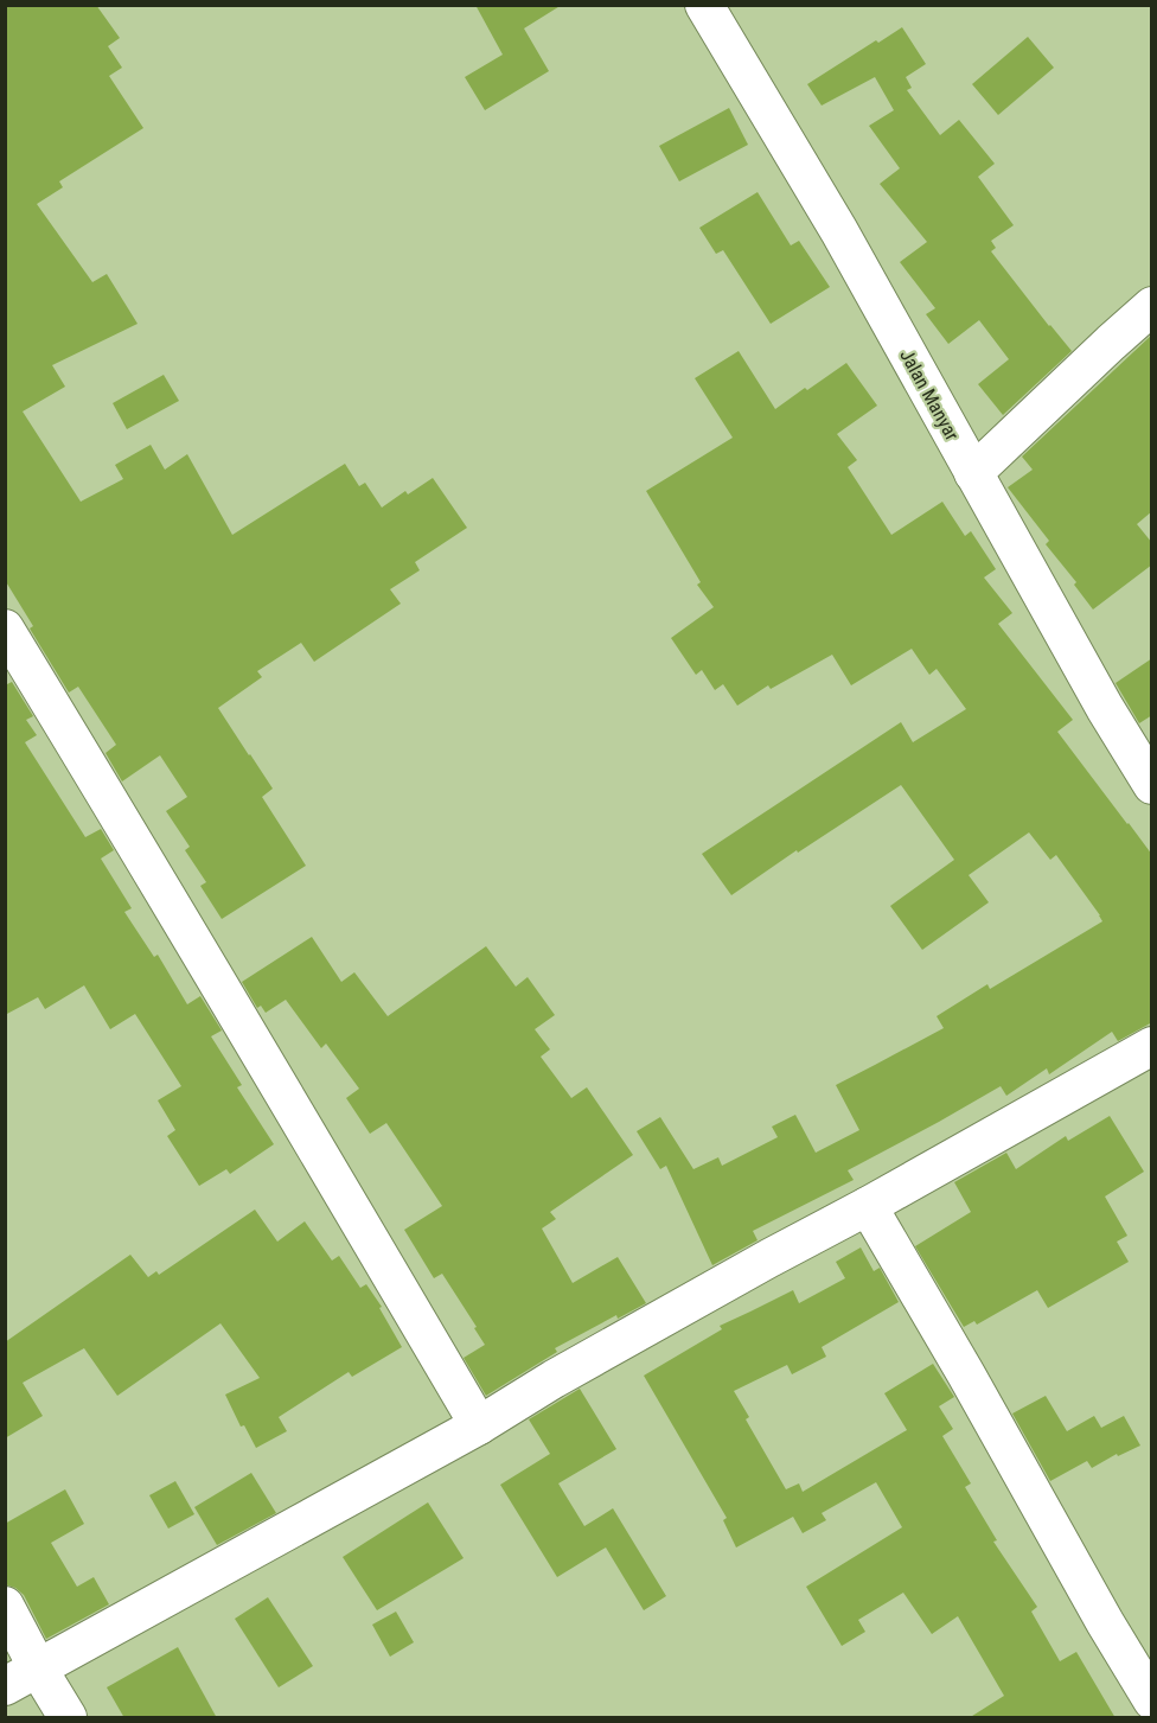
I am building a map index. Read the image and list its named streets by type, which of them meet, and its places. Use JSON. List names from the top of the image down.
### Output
{
  "streets": {
    "street": ["Jalan Manyar"]
  }
}
